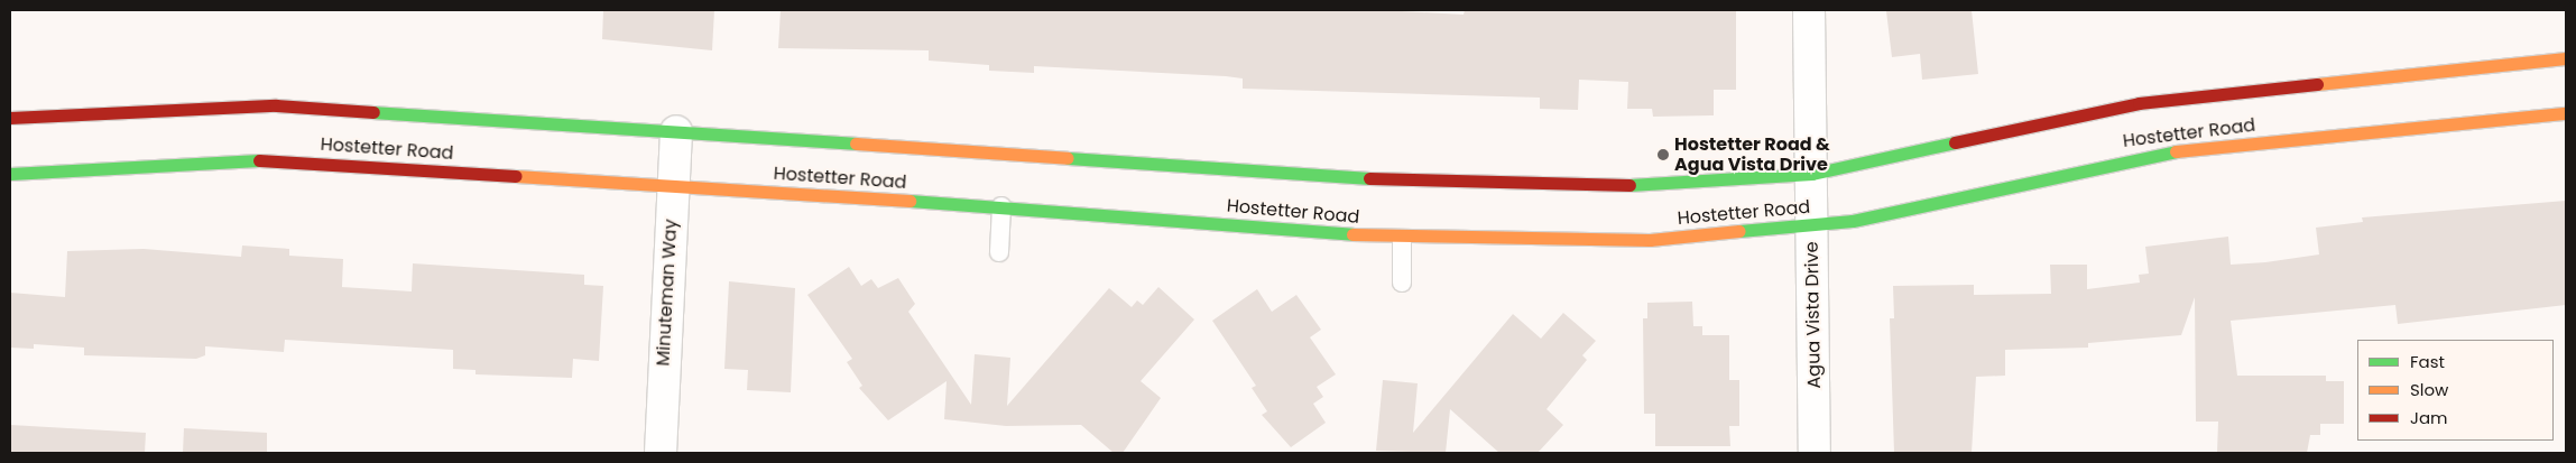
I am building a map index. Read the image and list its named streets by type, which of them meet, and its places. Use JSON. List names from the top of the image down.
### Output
{
  "streets": {
    "main road": ["Hostetter Road"],
    "street": ["Minuteman Way", "Agua Vista Drive"]
  },
  "crossings": [
    ["Hostetter Road", "Minuteman Way"],
    ["Hostetter Road", "Agua Vista Drive"]
  ],
  "places": ["Hostetter Road & Agua Vista Drive"],
  "legend": ["Fast", "Slow", "Jam"]
}
